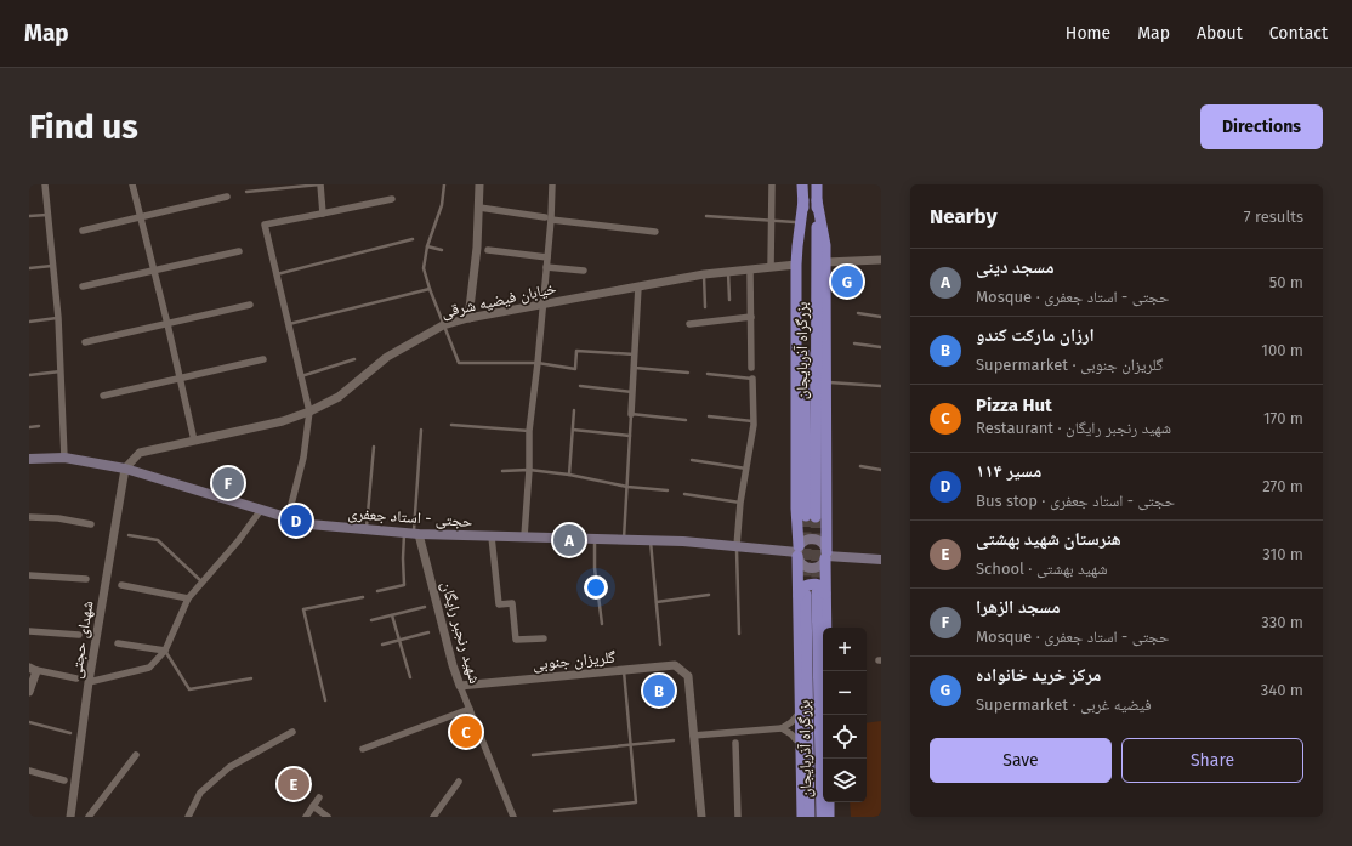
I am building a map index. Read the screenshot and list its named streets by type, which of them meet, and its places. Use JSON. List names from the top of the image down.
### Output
{
  "streets": {
    "highway": ["بزرگراه آذربایجان"],
    "main road": ["حجتی - استاد جعفری"],
    "street": [
      "خیابان فیضیه شرقی",
      "شهید رنجبر رایگان",
      "شهدای حجتی",
      "گلریزان جنوبی"
    ]
  },
  "crossings": [
    ["خیابان فیضیه شرقی", "حجتی - استاد جعفری"],
    ["خیابان فیضیه شرقی", "شهدای حجتی"],
    ["حجتی - استاد جعفری", "شهید رنجبر رایگان"],
    ["حجتی - استاد جعفری", "شهدای حجتی"],
    ["شهید رنجبر رایگان", "گلریزان جنوبی"]
  ],
  "page": {
    "header": "Map",
    "nav": [
      "Home",
      "Map",
      "About",
      "Contact"
    ],
    "buttons": [
      "Directions",
      ["Save", "Share"]
    ],
    "title": "Find us",
    "heading": ["Nearby", "7 results"],
    "list": [
      {
        "mark": "A",
        "name": "مسجد دینی",
        "note": "Mosque · حجتی - استاد جعفری",
        "value": "50 m"
      },
      {
        "mark": "B",
        "name": "ارزان مارکت کندو",
        "note": "Supermarket · گلریزان جنوبی",
        "value": "100 m"
      },
      {
        "mark": "C",
        "name": "Pizza Hut",
        "note": "Restaurant · شهید رنجبر رایگان",
        "value": "170 m"
      },
      {
        "mark": "D",
        "name": "مسیر ۱۱۴",
        "note": "Bus stop · حجتی - استاد جعفری",
        "value": "270 m"
      },
      {
        "mark": "E",
        "name": "هنرستان شهید بهشتی",
        "note": "School · شهید بهشتی",
        "value": "310 m"
      },
      {
        "mark": "F",
        "name": "مسجد الزهرا",
        "note": "Mosque · حجتی - استاد جعفری",
        "value": "330 m"
      },
      {
        "mark": "G",
        "name": "مرکز خرید خانواده",
        "note": "Supermarket · فیضیه غربی",
        "value": "340 m"
      }
    ],
    "pins": [
      "G",
      "F",
      "D",
      "A",
      "B",
      "C",
      "E"
    ],
    "map_buttons": ["+", "−"]
  }
}
